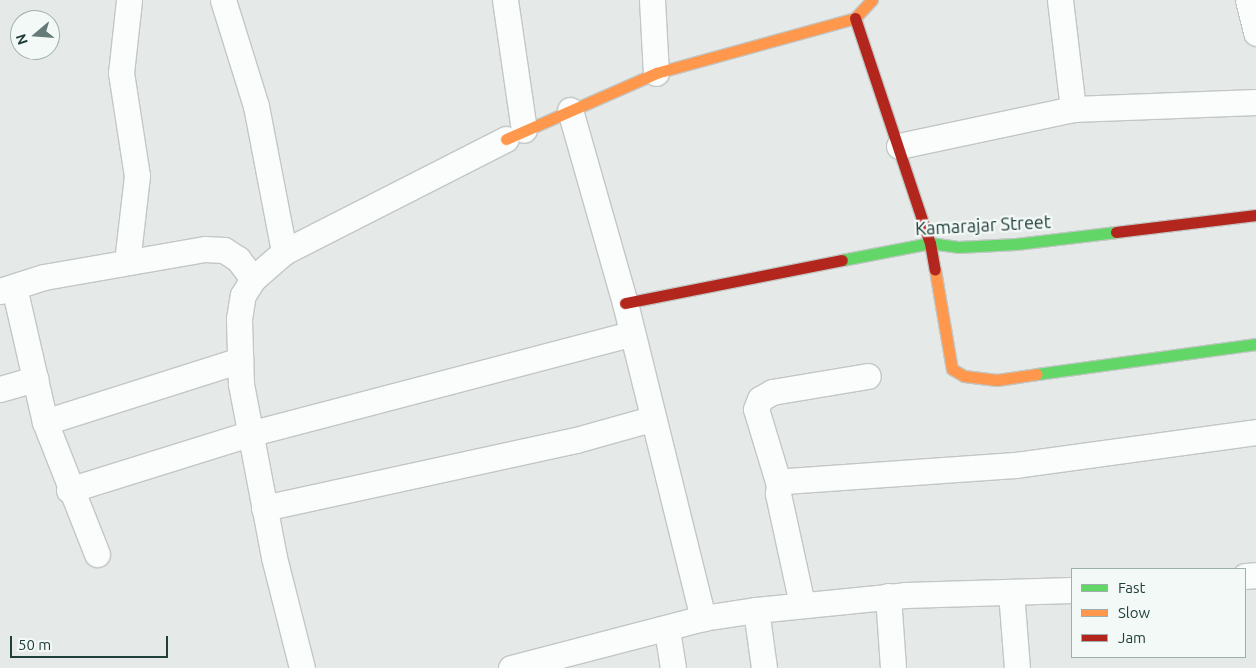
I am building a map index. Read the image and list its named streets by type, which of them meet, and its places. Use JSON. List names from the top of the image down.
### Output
{
  "streets": {
    "street": ["Kamarajar Street"]
  },
  "legend": ["Fast", "Slow", "Jam"],
  "scale_bar": "50 m",
  "north": "left"
}
